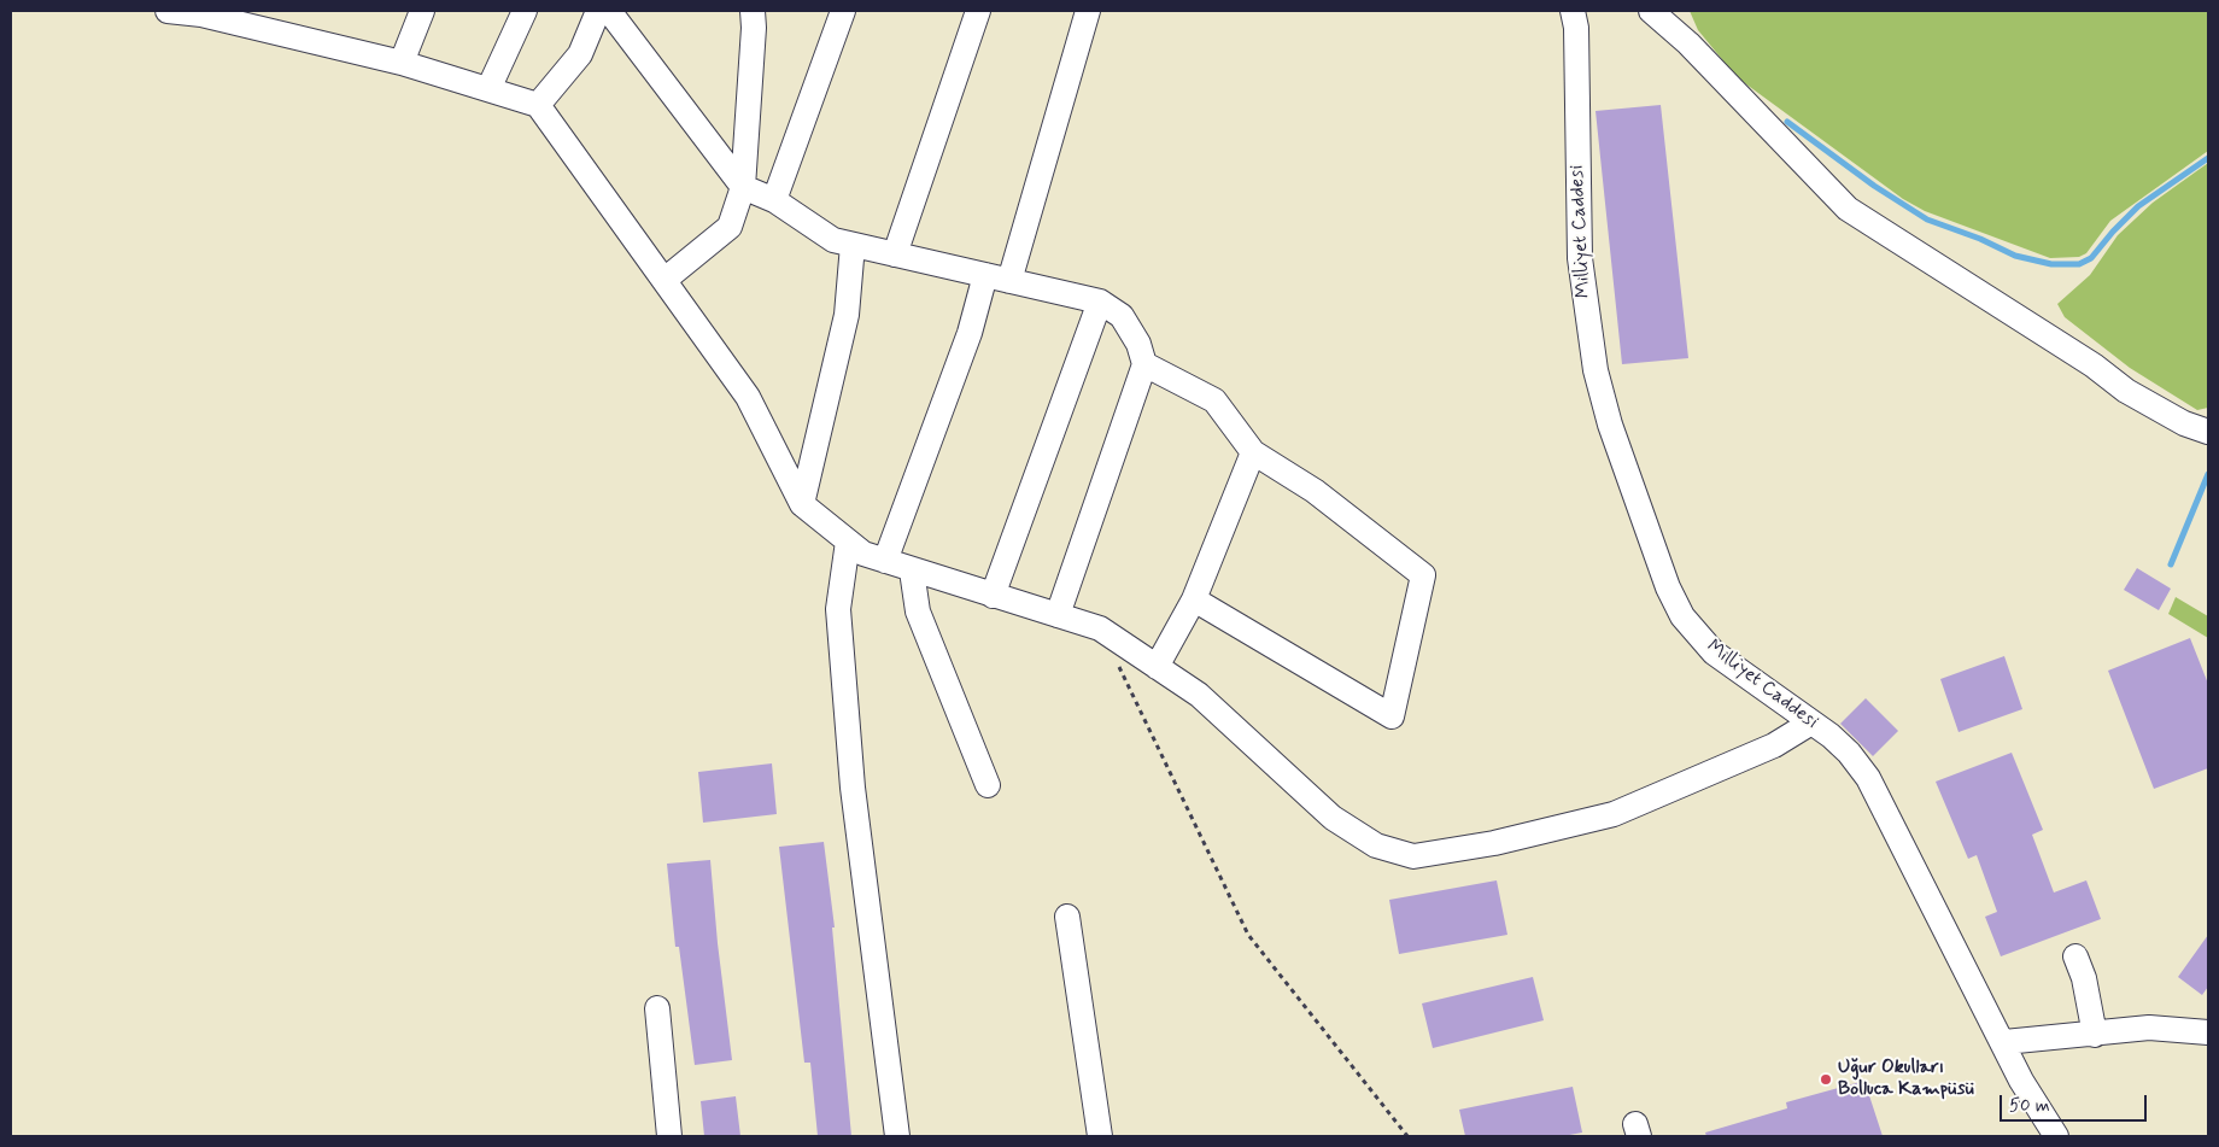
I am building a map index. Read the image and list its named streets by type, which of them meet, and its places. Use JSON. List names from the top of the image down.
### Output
{
  "streets": {
    "street": ["Milliyet Caddesi"]
  },
  "places": ["Uğur Okulları Bolluca Kampüsü"],
  "scale_bar": "50 m"
}
